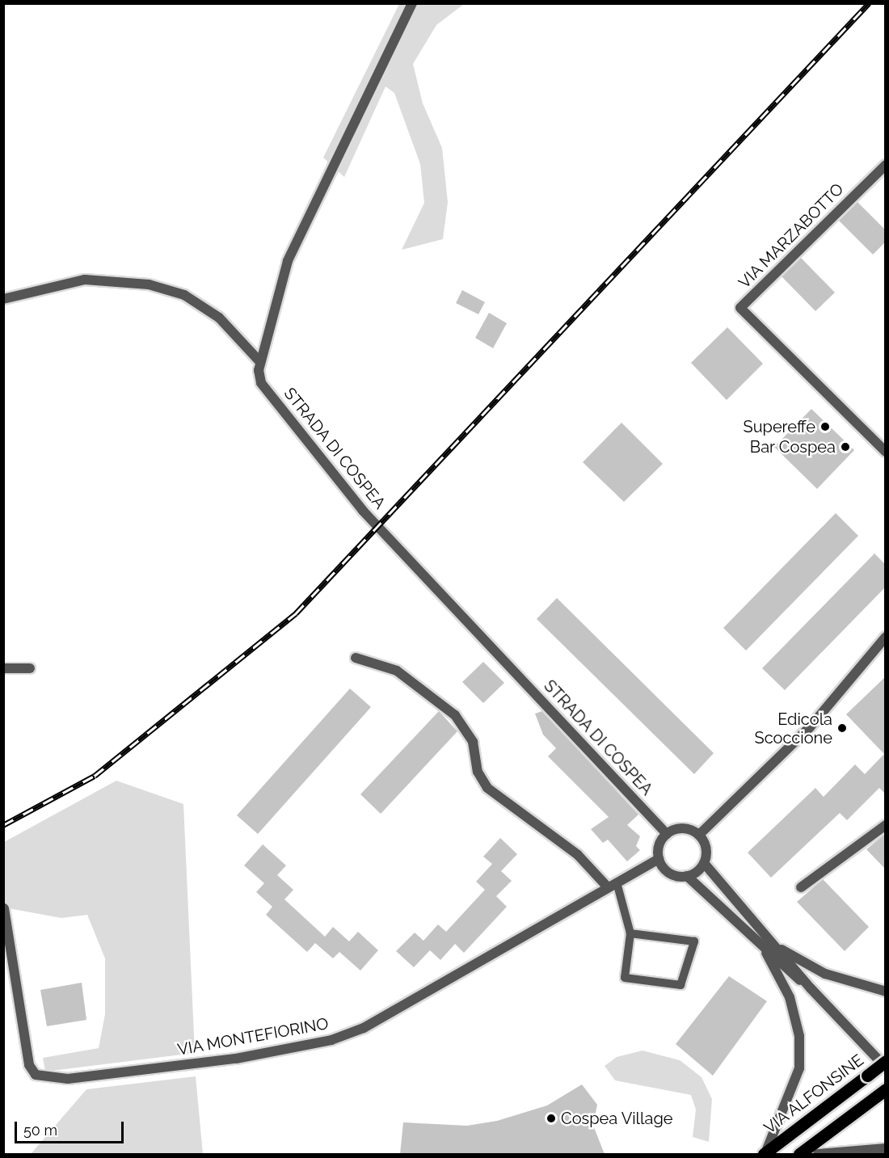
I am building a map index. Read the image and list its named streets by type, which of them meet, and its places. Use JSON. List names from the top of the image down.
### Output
{
  "streets": {
    "main road": ["VIA ALFONSINE"],
    "street": ["VIA MARZABOTTO", "STRADA DI COSPEA", "VIA MONTEFIORINO"]
  },
  "crossings": [
    ["STRADA DI COSPEA", "VIA MONTEFIORINO"]
  ],
  "places": [
    "Supereffe",
    "Bar Cospea",
    "Edicola Scoccione",
    "Cospea Village"
  ],
  "scale_bar": "50 m"
}
